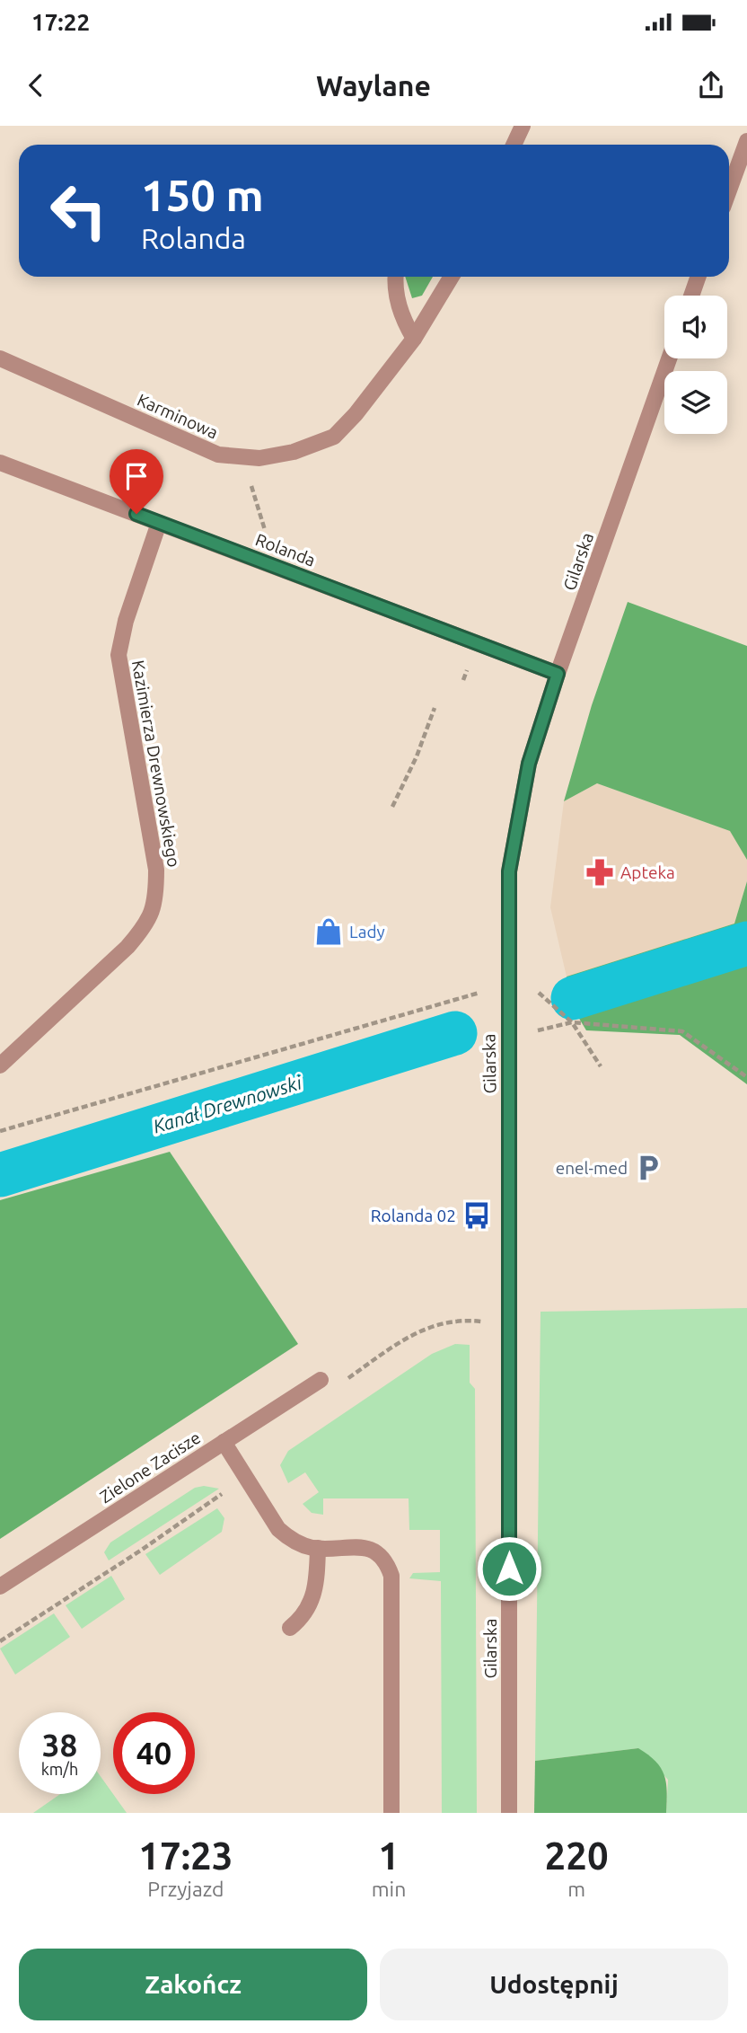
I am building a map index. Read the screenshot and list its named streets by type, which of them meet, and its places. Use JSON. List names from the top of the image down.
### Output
{
  "streets": {
    "street": [
      "Karminowa",
      "Rolanda",
      "Gilarska",
      "Kazimierza Drewnowskiego",
      "Zielone Zacisze"
    ]
  },
  "crossings": [
    ["Rolanda", "Gilarska"],
    ["Rolanda", "Kazimierza Drewnowskiego"]
  ],
  "water": ["Kanał Drewnowski"],
  "places": {
    "pharmacy": ["Apteka"],
    "shop": ["Lady"],
    "parking": ["enel-med"],
    "bus stop": ["Rolanda 02"]
  },
  "page": {
    "status": "17:22",
    "header": "Waylane",
    "turn": ["150 m", "Rolanda"],
    "speed": "38 km/h",
    "limit": "40",
    "eta": [
      "17:23",
      "Przyjazd",
      "1",
      "min",
      "220",
      "m"
    ],
    "buttons": ["Zakończ", "Udostępnij"]
  }
}
